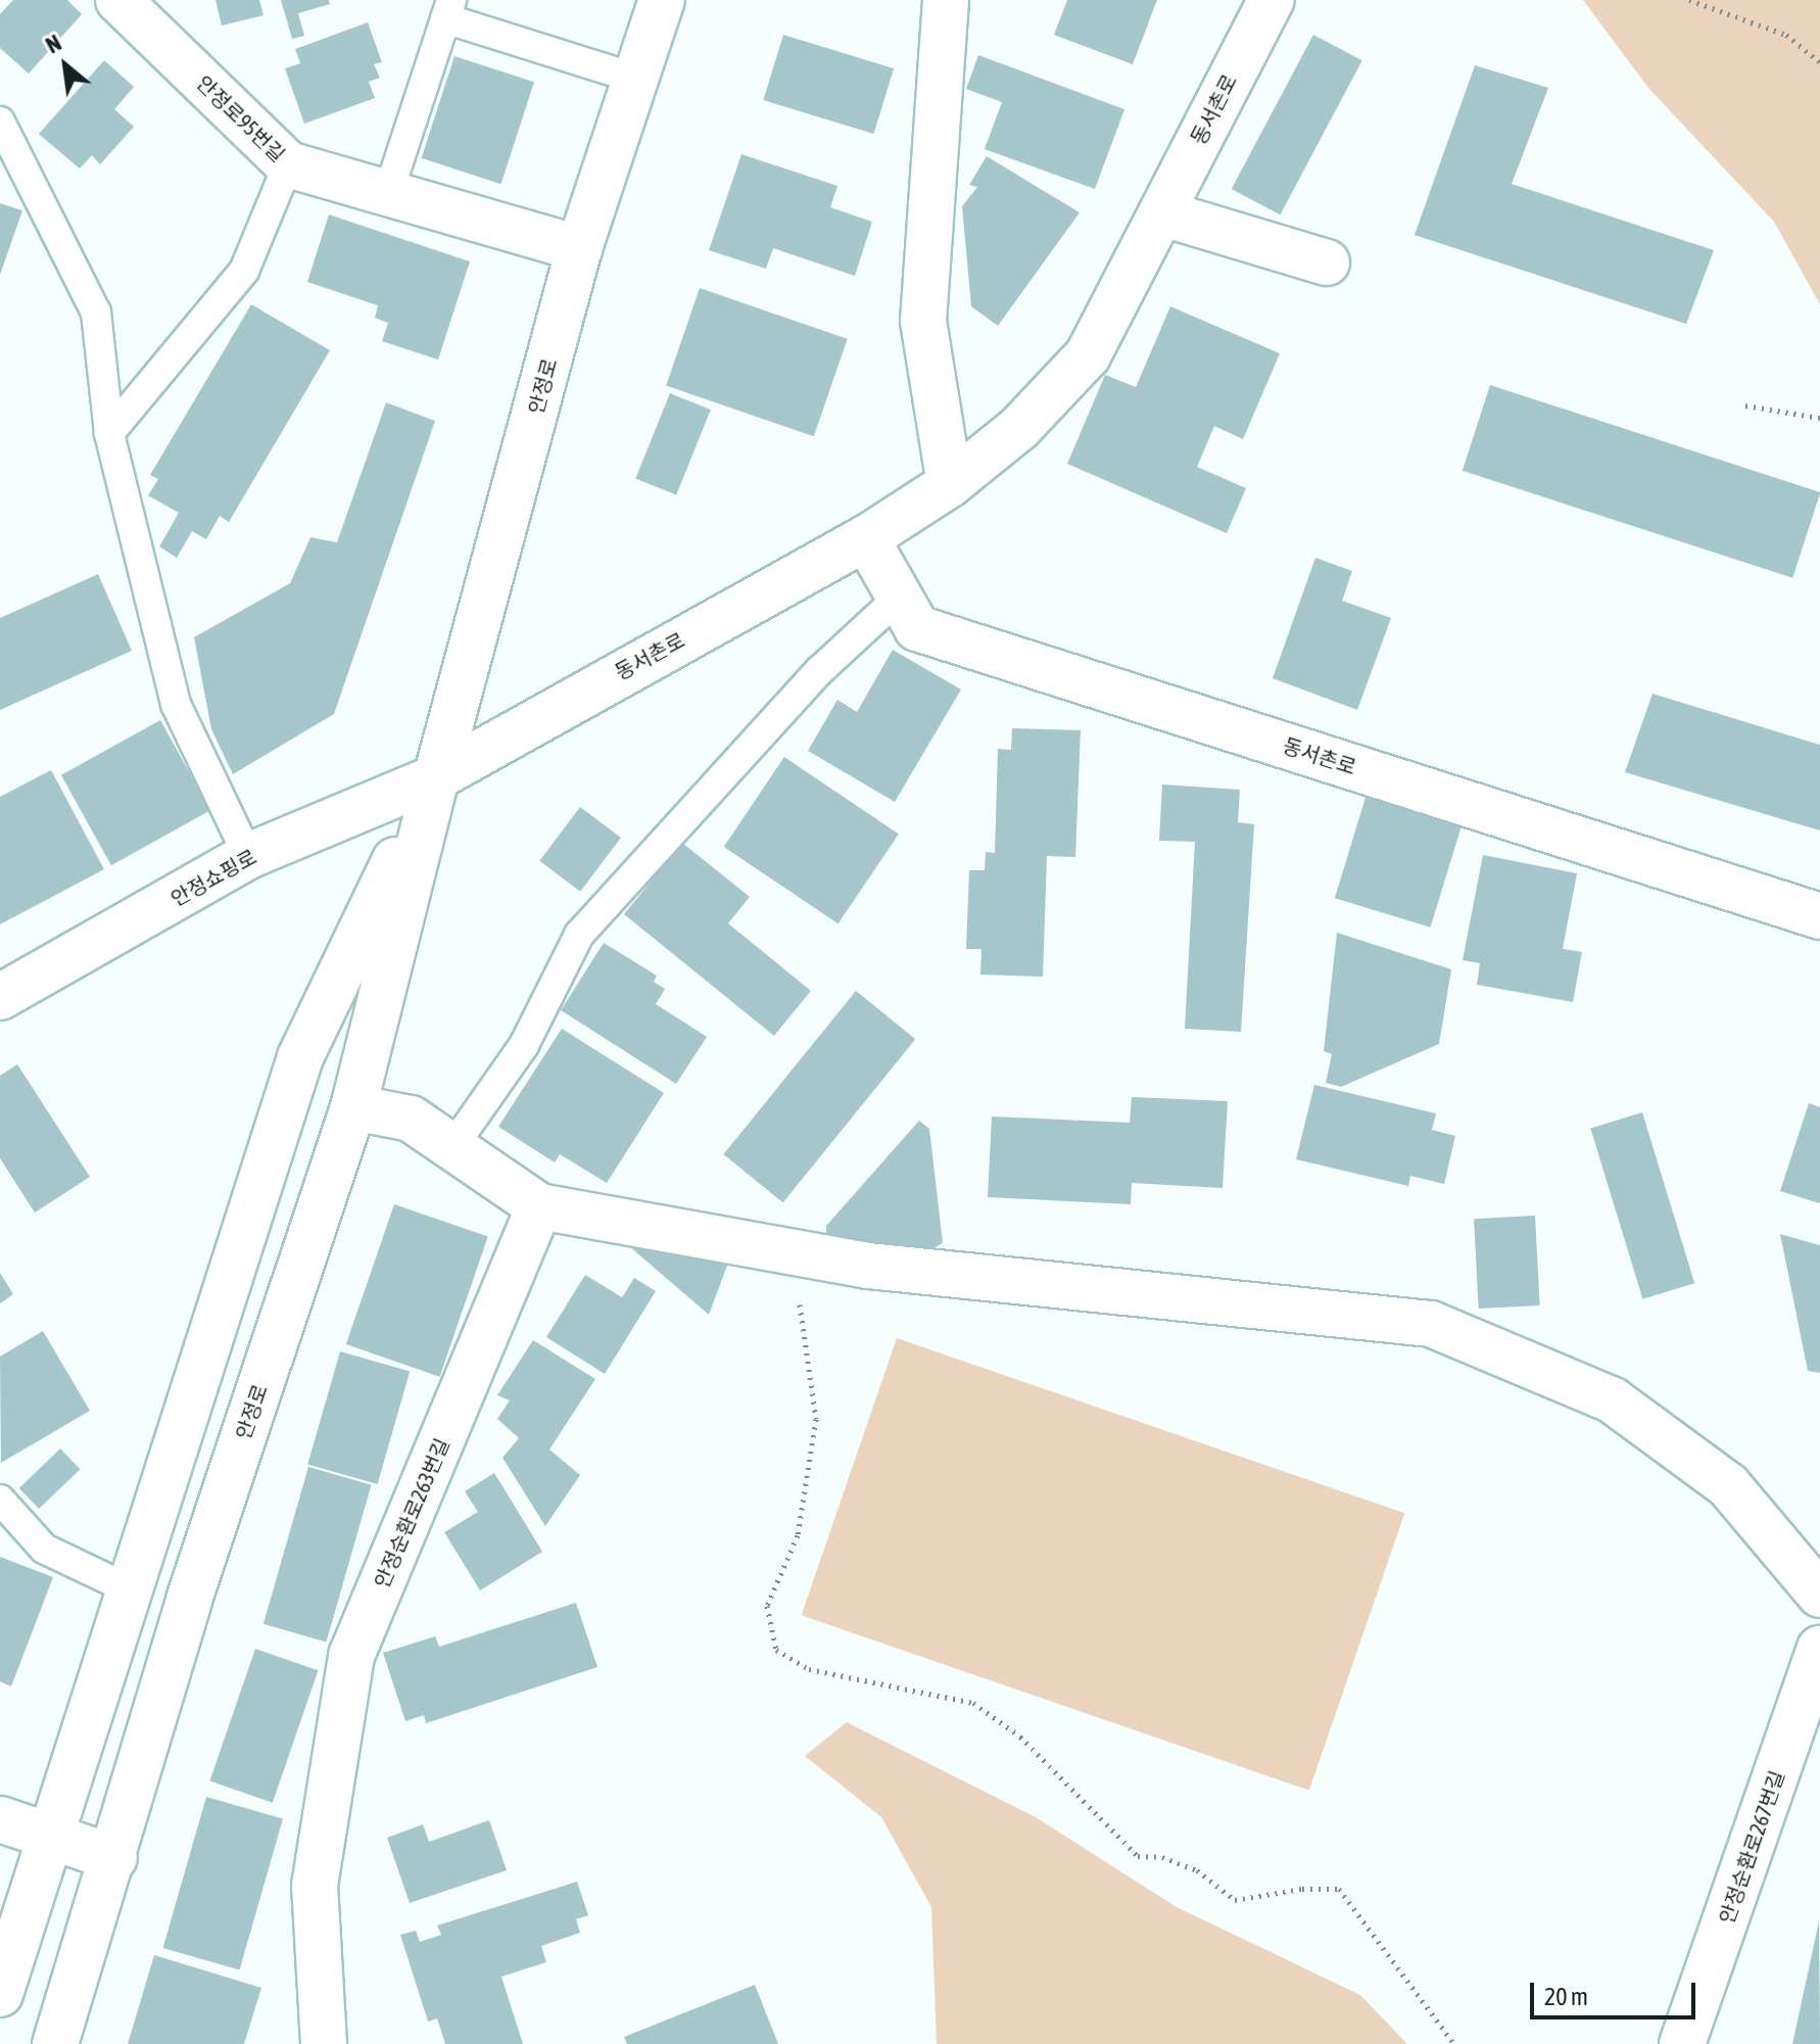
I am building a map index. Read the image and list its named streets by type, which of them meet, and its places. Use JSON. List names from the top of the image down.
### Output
{
  "streets": {
    "street": [
      "동서촌로",
      "안정로95번길",
      "안정로",
      "안정쇼핑로",
      "안정순환로263번길",
      "안정순환로267번길"
    ]
  },
  "crossings": [
    ["동서촌로", "안정로"],
    ["동서촌로", "안정쇼핑로"],
    ["안정로95번길", "안정로"],
    ["안정로", "안정쇼핑로"]
  ],
  "scale_bar": "20 m",
  "north": "top left"
}
